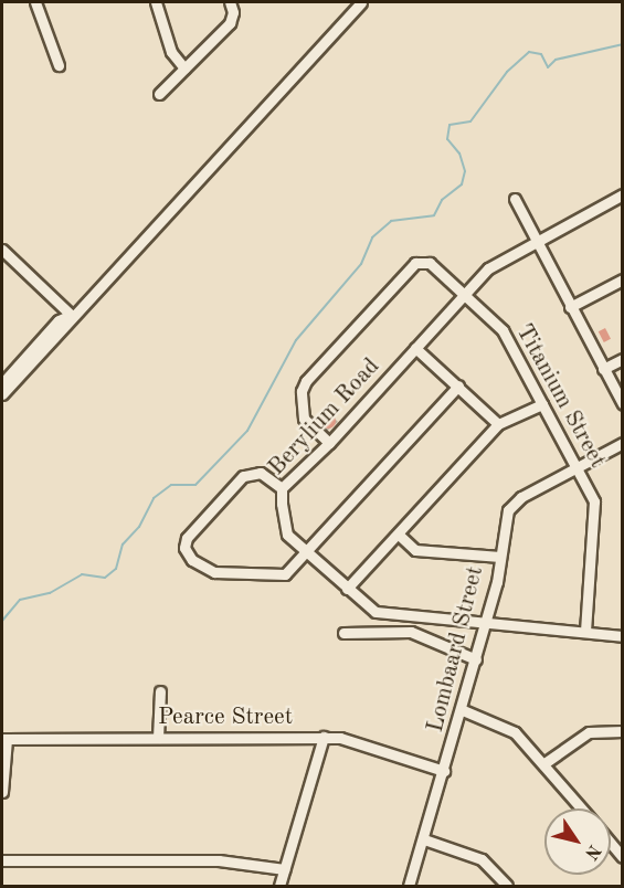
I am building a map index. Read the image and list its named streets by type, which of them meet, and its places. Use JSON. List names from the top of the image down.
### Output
{
  "streets": {
    "street": [
      "Titanium Street",
      "Berylium Road",
      "Lombaard Street",
      "Pearce Street"
    ]
  },
  "crossings": [
    ["Titanium Street", "Berylium Road"],
    ["Titanium Street", "Lombaard Street"],
    ["Lombaard Street", "Pearce Street"]
  ],
  "north": "bottom right"
}
